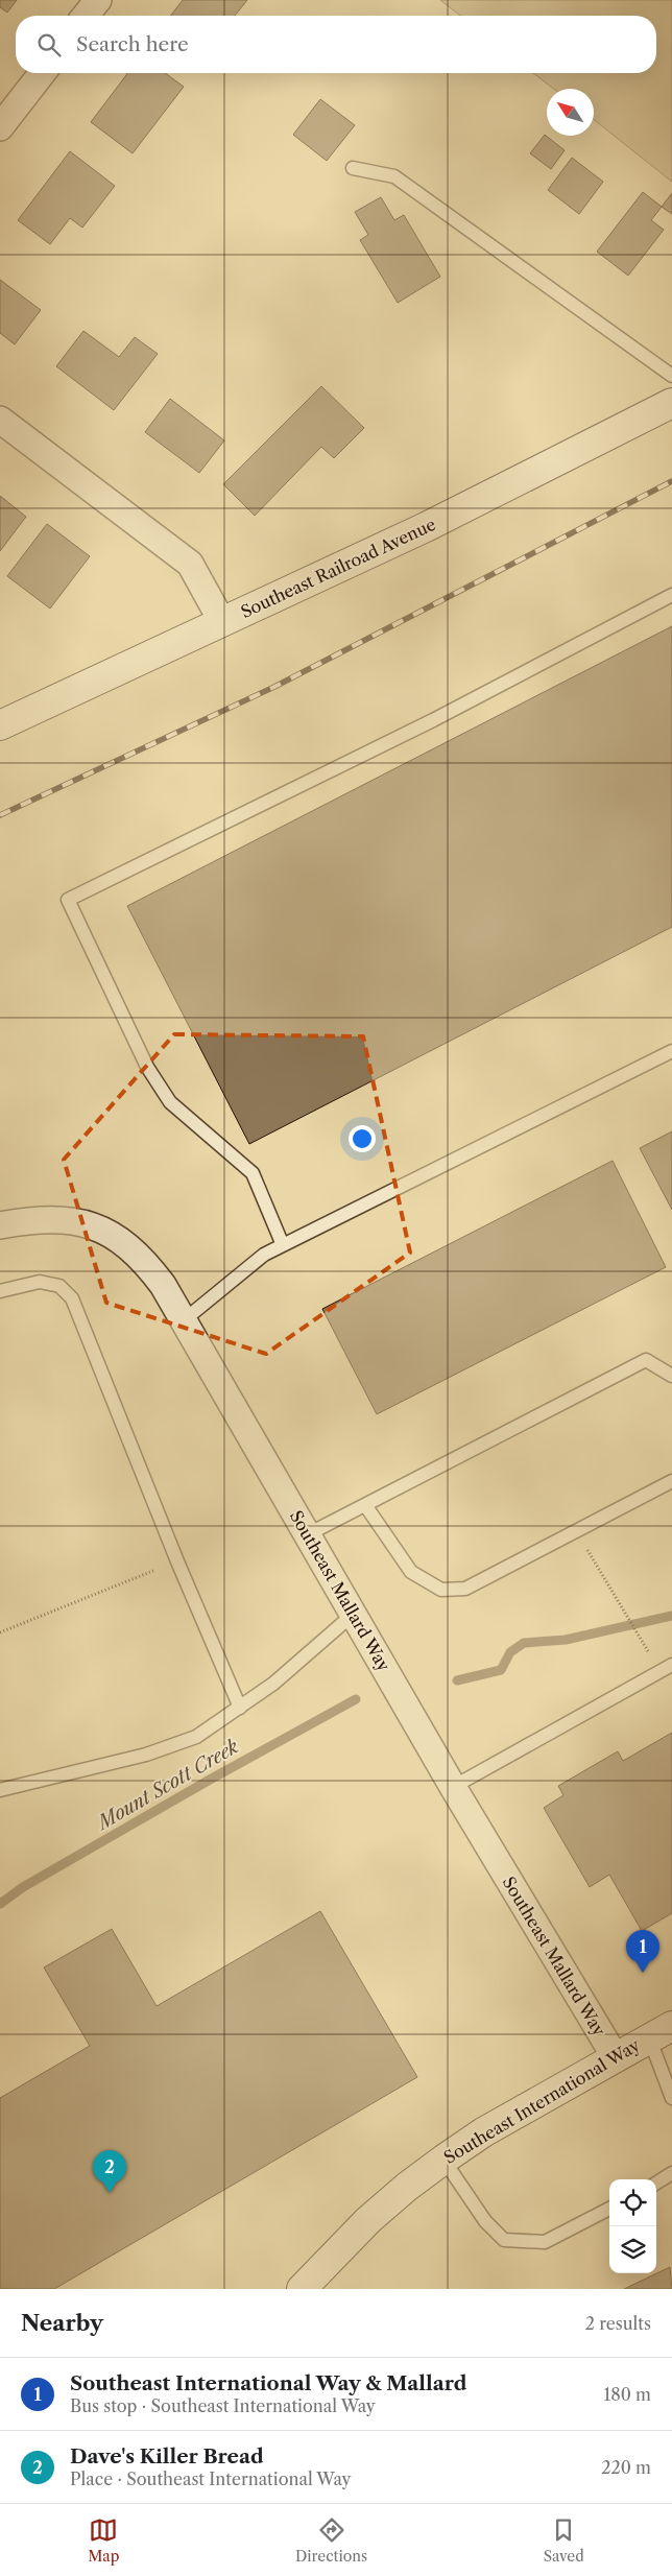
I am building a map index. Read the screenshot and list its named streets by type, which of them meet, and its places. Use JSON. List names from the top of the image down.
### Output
{
  "streets": {
    "street": ["Southeast Railroad Avenue", "Southeast Mallard Way", "Southeast International Way"]
  },
  "crossings": [
    ["Southeast Mallard Way", "Southeast International Way"]
  ],
  "water": ["Mount Scott Creek"],
  "north": "top left",
  "page": {
    "search": "Search here",
    "pins": ["1", "2"],
    "heading": ["Nearby", "2 results"],
    "list": [
      {
        "mark": "1",
        "name": "Southeast International Way & Mallard",
        "note": "Bus stop · Southeast International Way",
        "value": "180 m"
      },
      {
        "mark": "2",
        "name": "Dave's Killer Bread",
        "note": "Place · Southeast International Way",
        "value": "220 m"
      }
    ],
    "nav": ["Map", "Directions", "Saved"]
  }
}
